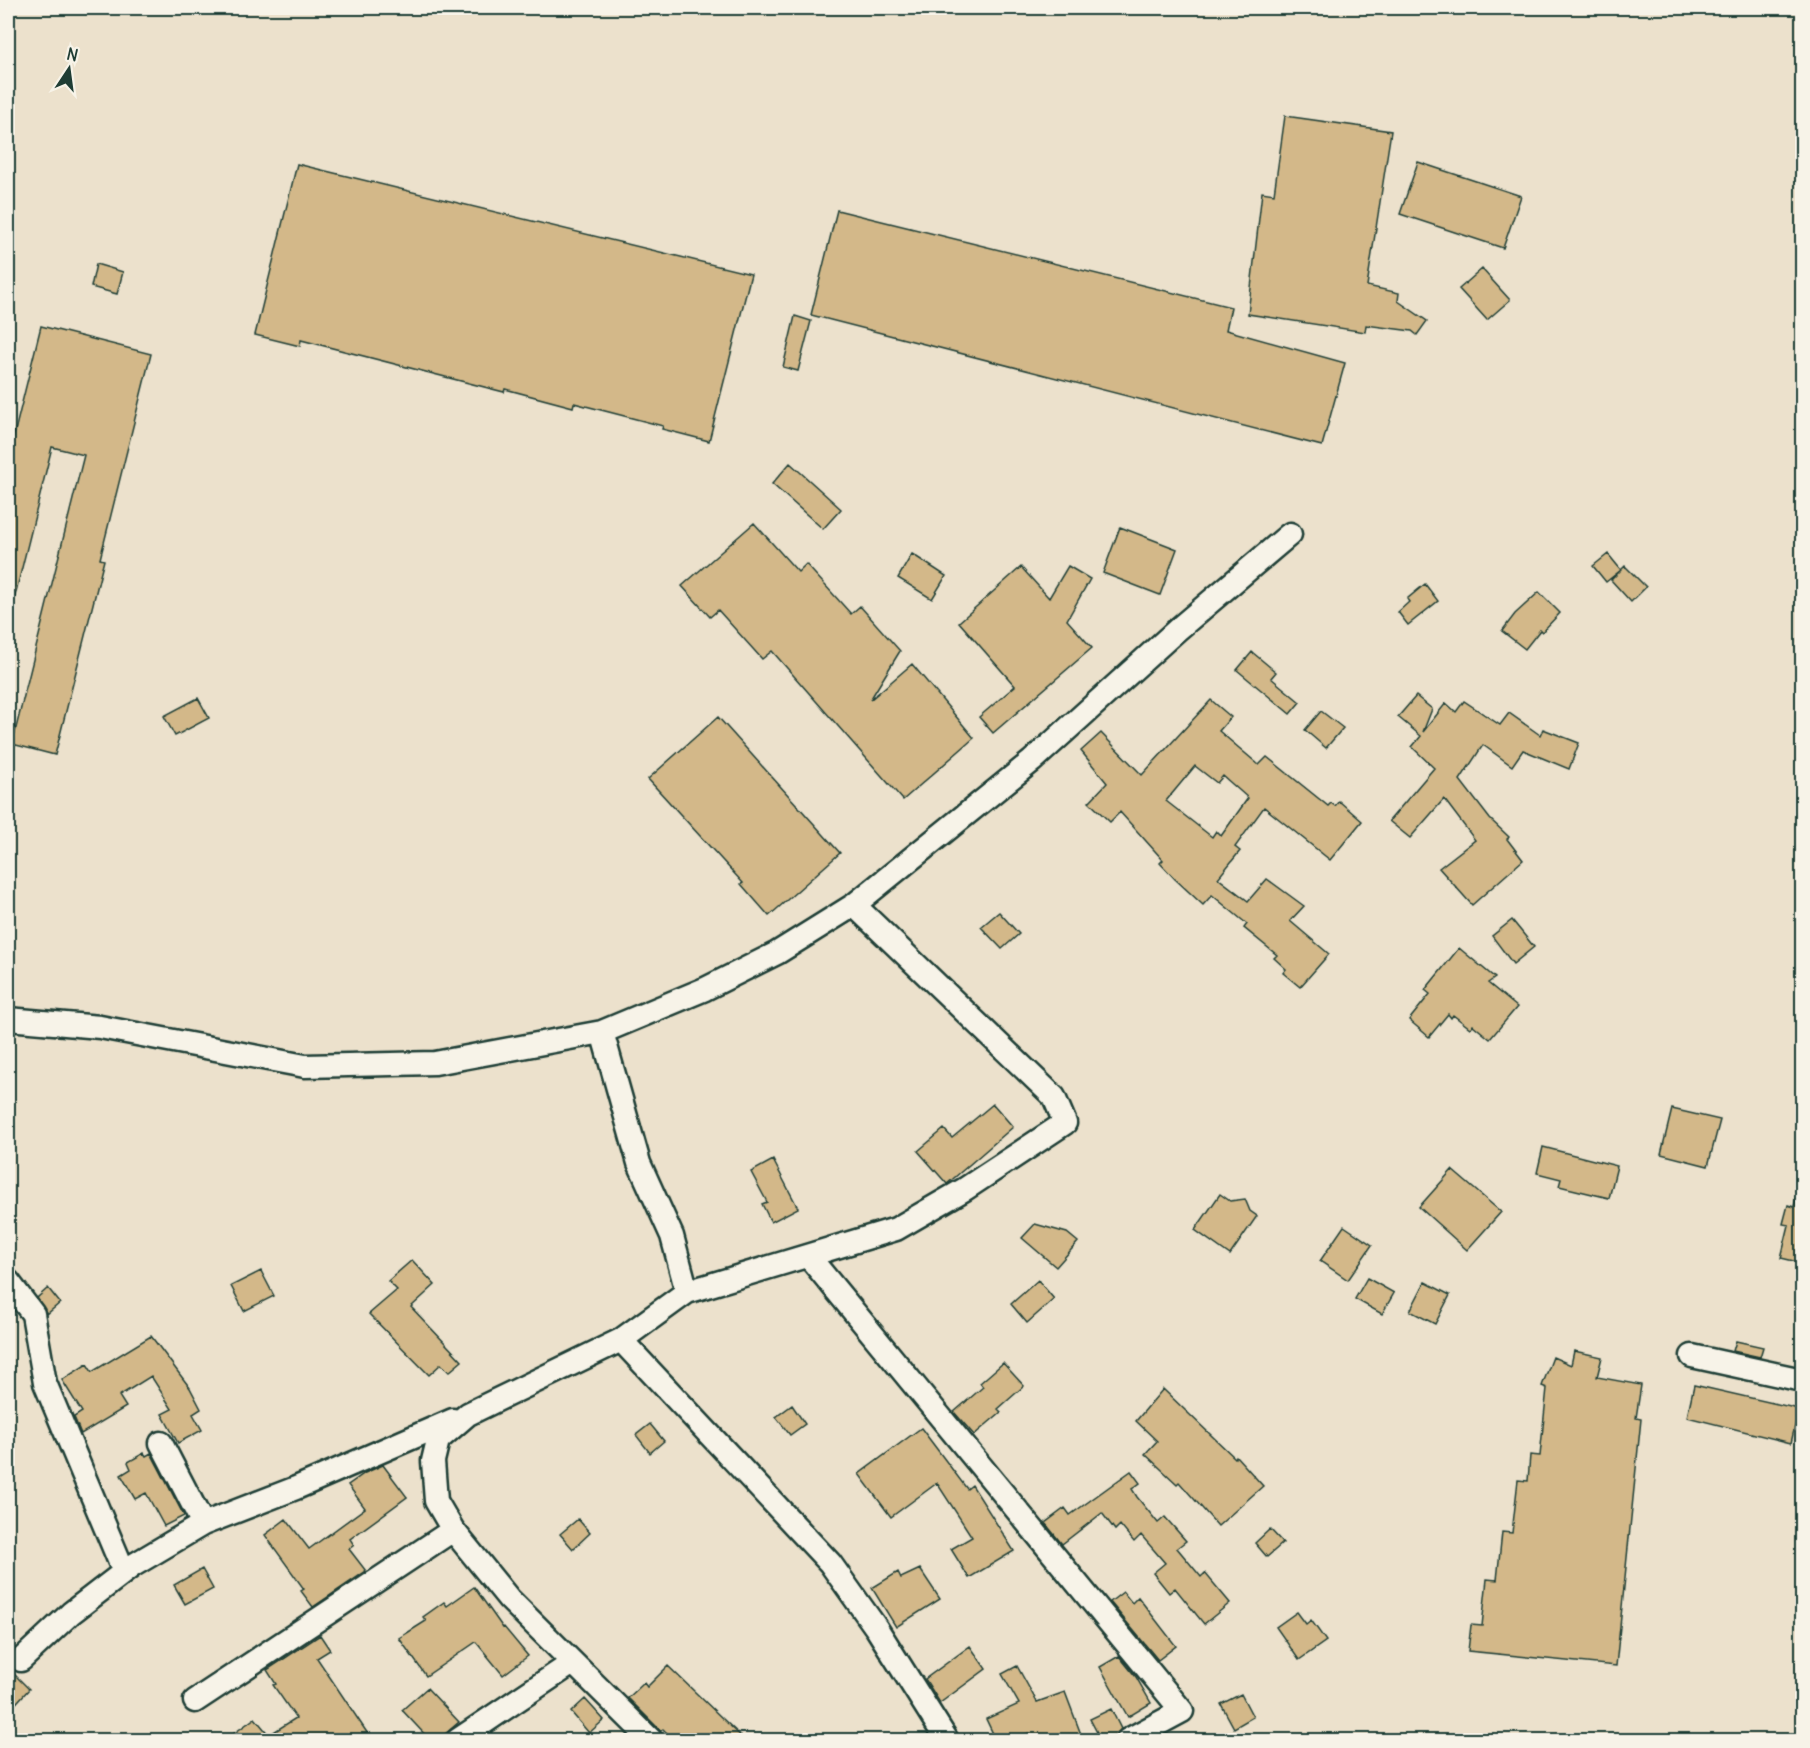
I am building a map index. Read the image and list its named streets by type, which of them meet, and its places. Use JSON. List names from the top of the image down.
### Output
{
  "north": "top"
}
